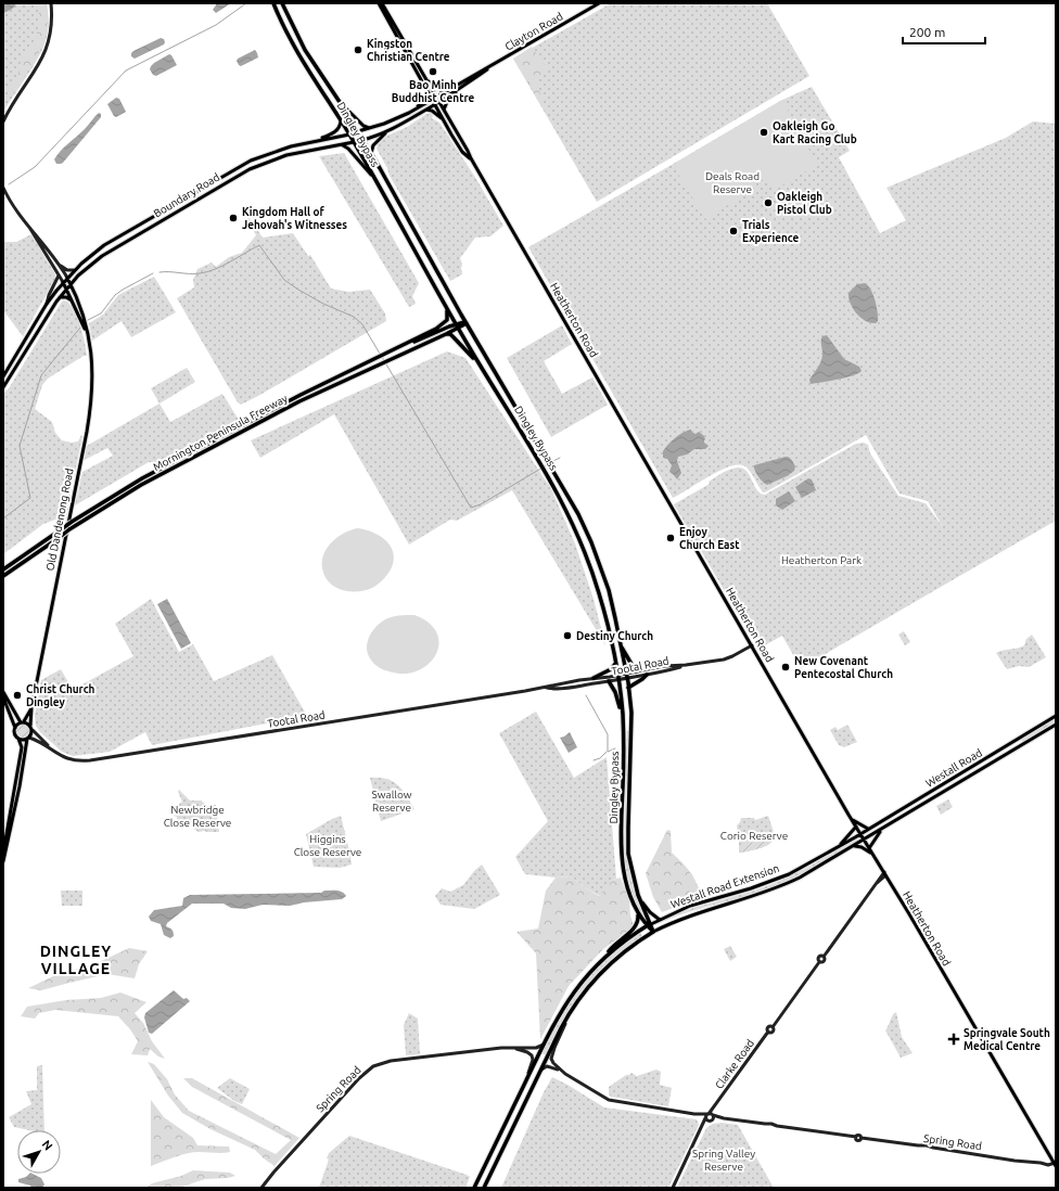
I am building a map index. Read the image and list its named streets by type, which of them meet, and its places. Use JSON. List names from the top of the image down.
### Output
{
  "streets": {
    "highway": [
      "Dingley Bypass",
      "Boundary Road",
      "Mornington Peninsula Freeway",
      "Westall Road Extension"
    ],
    "main road": [
      "Clayton Road",
      "Heatherton Road",
      "Old Dandenong Road",
      "Tootal Road",
      "Westall Road",
      "Clarke Road",
      "Spring Road"
    ]
  },
  "crossings": [
    ["Clayton Road", "Boundary Road"],
    ["Clayton Road", "Heatherton Road"],
    ["Dingley Bypass", "Boundary Road"],
    ["Dingley Bypass", "Mornington Peninsula Freeway"],
    ["Dingley Bypass", "Tootal Road"],
    ["Dingley Bypass", "Westall Road Extension"],
    ["Boundary Road", "Heatherton Road"],
    ["Boundary Road", "Old Dandenong Road"],
    ["Heatherton Road", "Tootal Road"],
    ["Heatherton Road", "Westall Road"],
    ["Heatherton Road", "Westall Road Extension"],
    ["Heatherton Road", "Clarke Road"],
    ["Heatherton Road", "Spring Road"],
    ["Old Dandenong Road", "Tootal Road"],
    ["Westall Road", "Westall Road Extension"],
    ["Westall Road Extension", "Spring Road"]
  ],
  "districts": ["DINGLEY VILLAGE"],
  "parks": [
    "Deals Road Reserve",
    "Heatherton Park",
    "Swallow Reserve",
    "Newbridge Close Reserve",
    "Corio Reserve",
    "Higgins Close Reserve",
    "Spring Valley Reserve"
  ],
  "places": {
    "other": [
      "Kingston Christian Centre",
      "Bao Minh Buddhist Centre",
      "Oakleigh Go Kart Racing Club",
      "Oakleigh Pistol Club",
      "Kingdom Hall of Jehovah's Witnesses",
      "Trials Experience",
      "Enjoy Church East",
      "Destiny Church",
      "New Covenant Pentecostal Church",
      "Christ Church Dingley"
    ],
    "health": ["Springvale South Medical Centre"]
  },
  "scale_bar": "200 m",
  "north": "top right"
}
